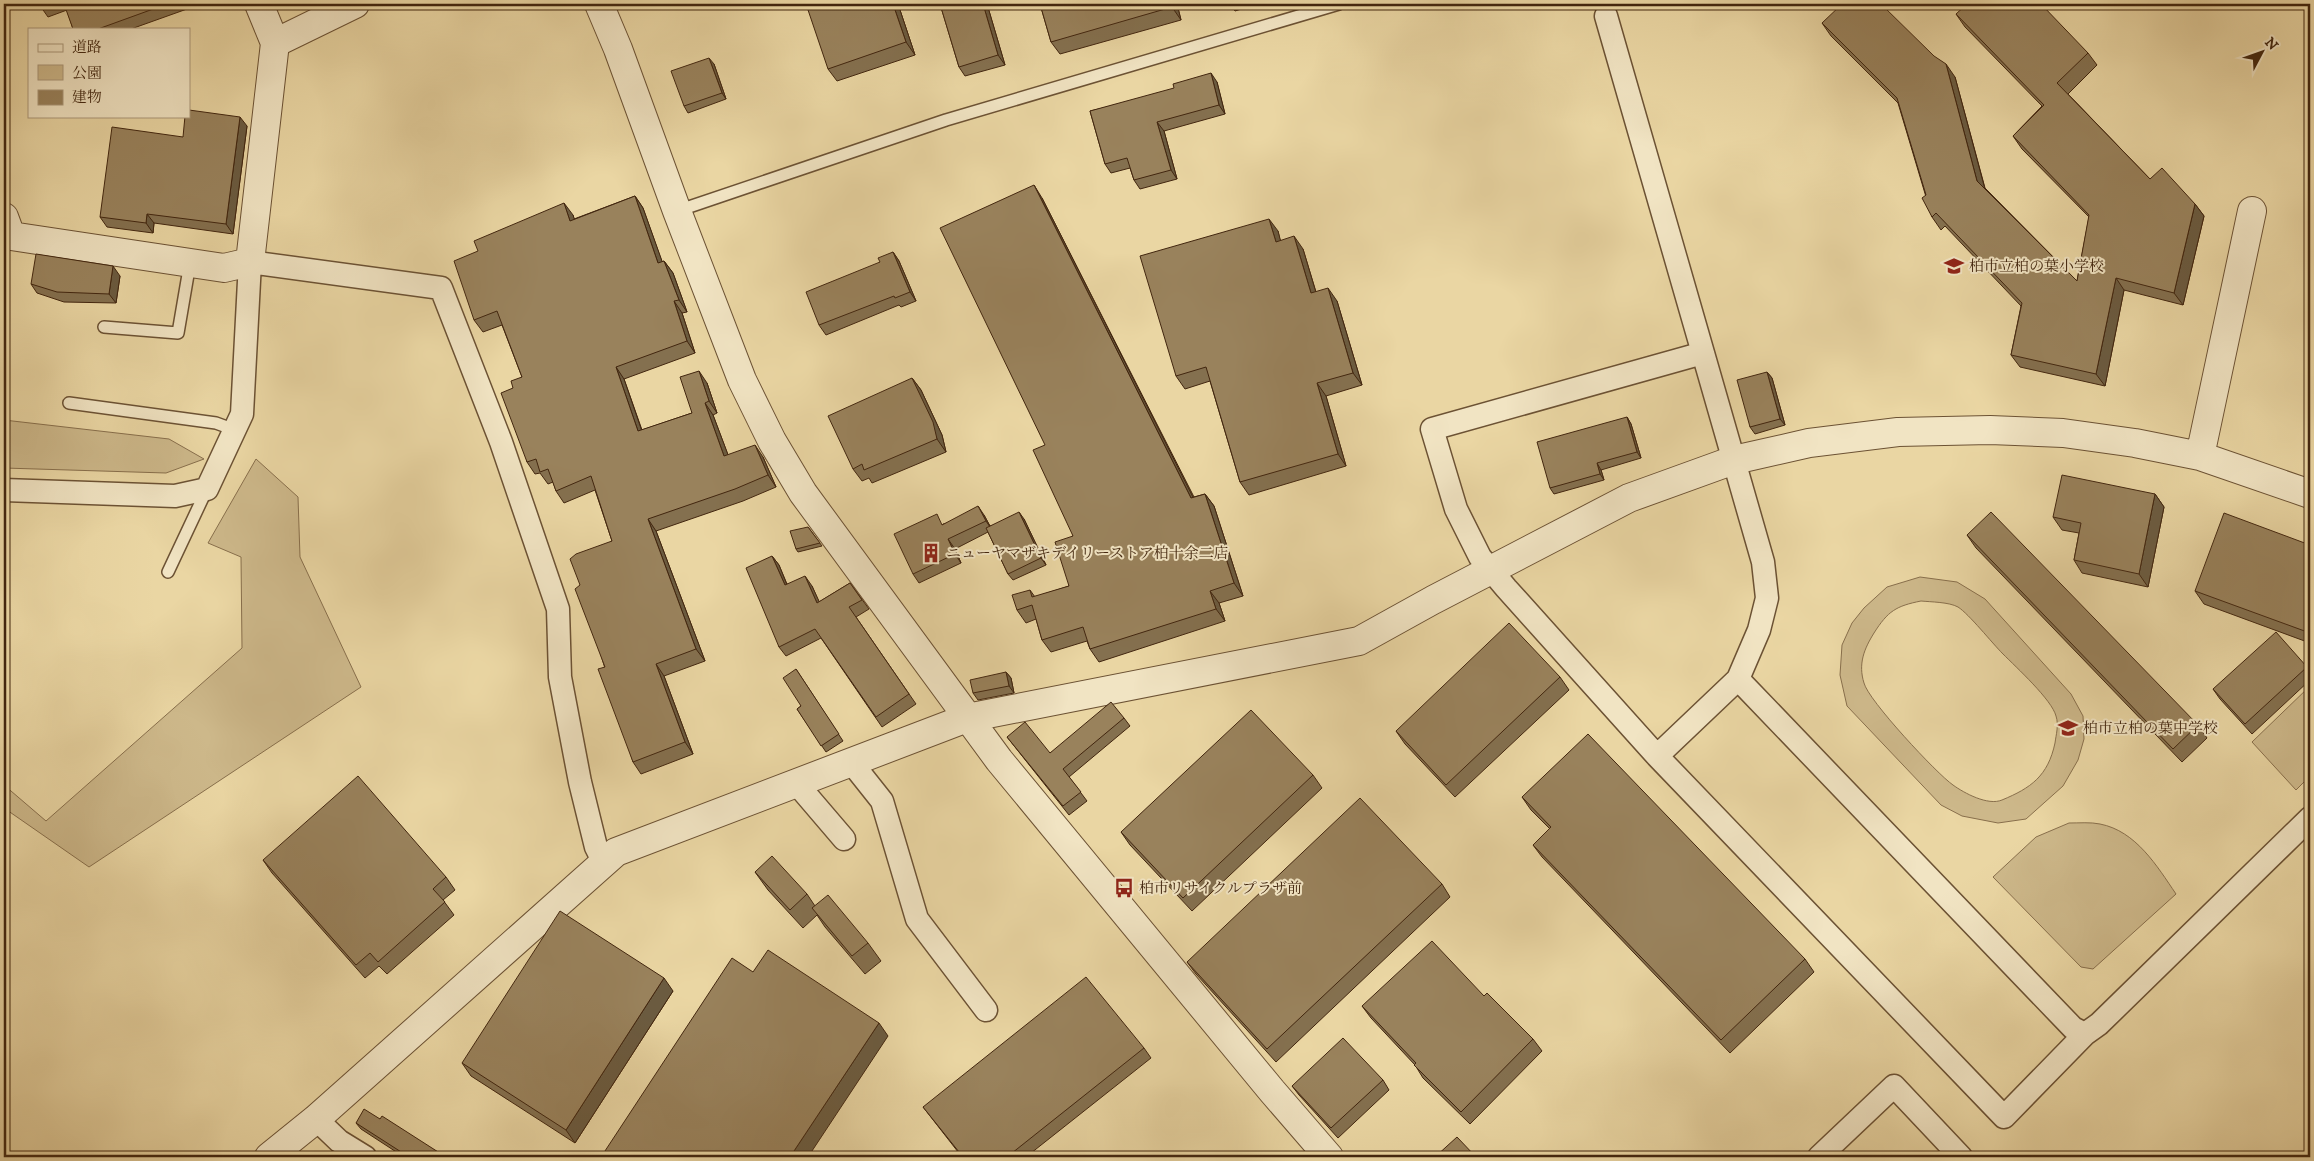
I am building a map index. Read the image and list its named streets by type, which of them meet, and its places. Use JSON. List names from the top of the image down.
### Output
{
  "places": {
    "school or university": ["柏市立柏の葉小学校", "柏市立柏の葉中学校"],
    "building": ["ニューヤマザキデイリーストア柏十余二店"],
    "bus stop": ["柏市リサイクルプラザ前"]
  },
  "legend": ["道路", "公園", "建物"],
  "north": "top right"
}
